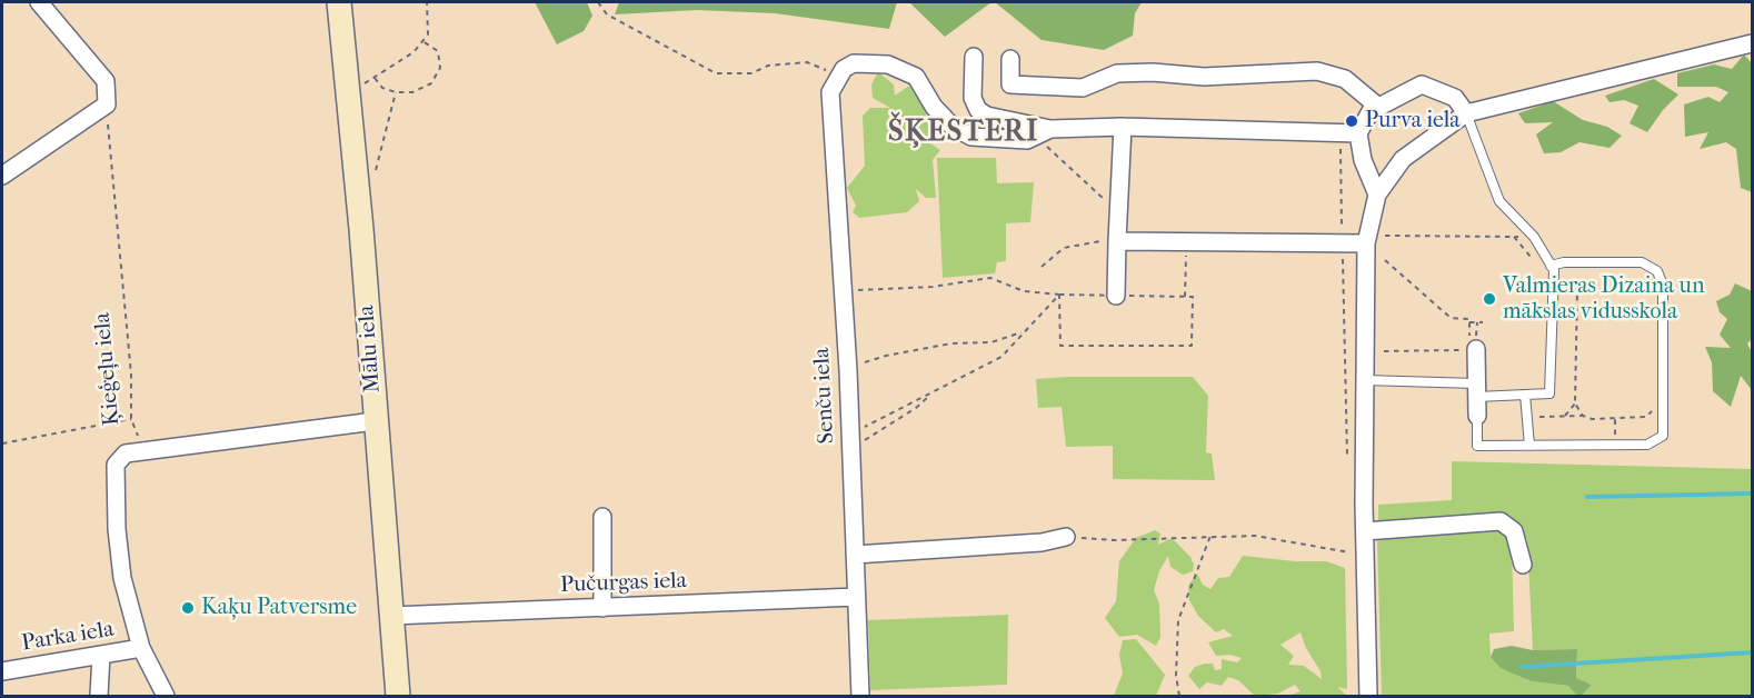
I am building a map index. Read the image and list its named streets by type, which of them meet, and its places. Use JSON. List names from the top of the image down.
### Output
{
  "streets": {
    "street": [
      "Mālu iela",
      "Ķieģeļu iela",
      "Senču iela",
      "Pučurgas iela",
      "Parka iela"
    ]
  },
  "crossings": [
    ["Mālu iela", "Pučurgas iela"],
    ["Ķieģeļu iela", "Parka iela"],
    ["Senču iela", "Pučurgas iela"]
  ],
  "districts": ["ŠĶESTERI"],
  "places": ["Purva iela", "Valmieras Dizaina un mākslas vidusskola", "Kaķu Patversme"]
}
